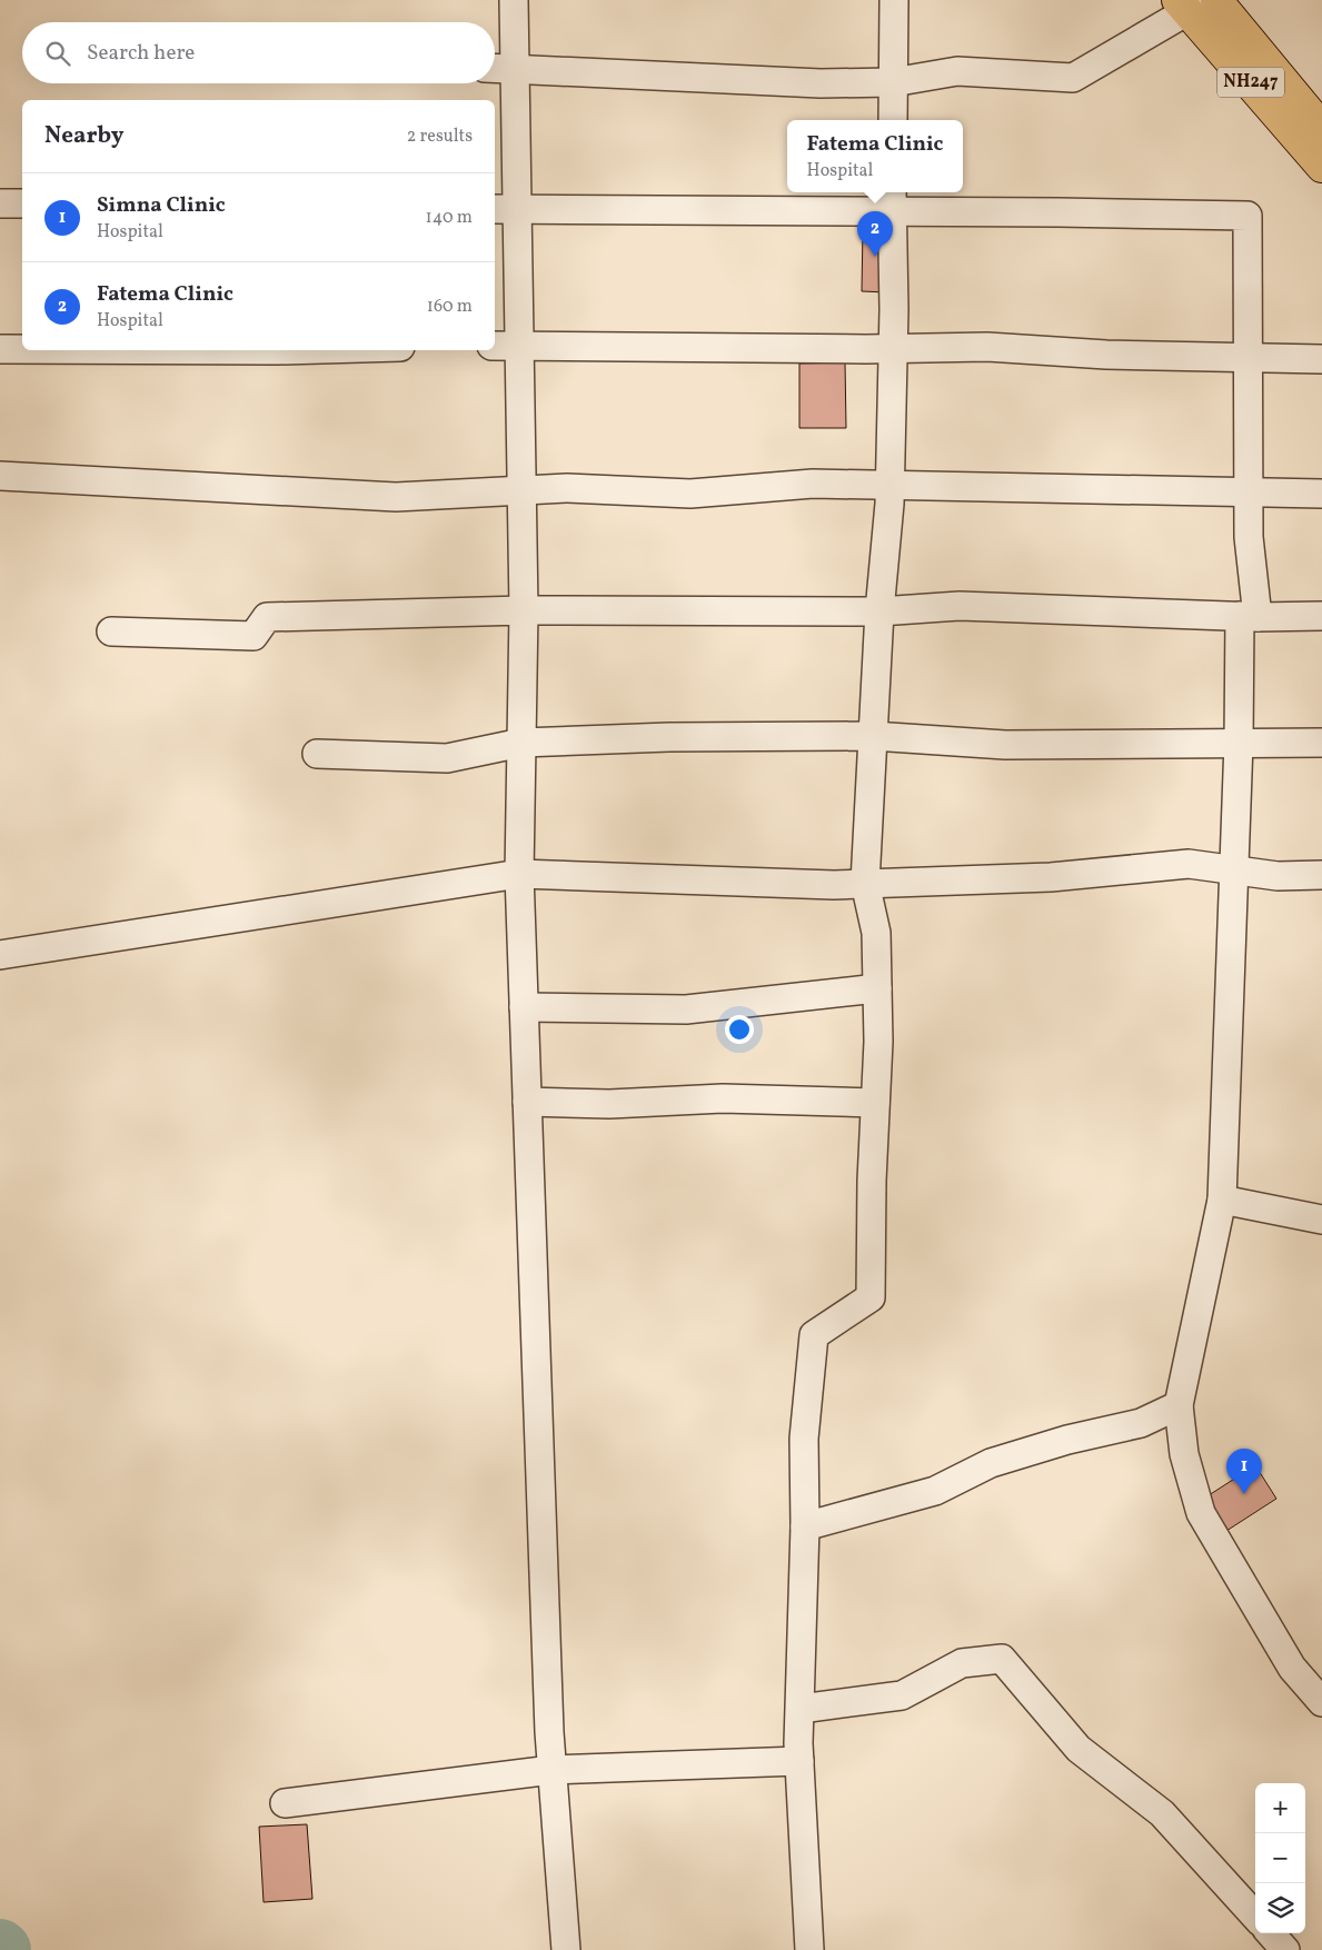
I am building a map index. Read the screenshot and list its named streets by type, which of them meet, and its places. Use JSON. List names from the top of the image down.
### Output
{
  "streets": {
    "highway": ["NH247"]
  },
  "page": {
    "search": "Search here",
    "heading": ["Nearby", "2 results"],
    "popup": ["Fatema Clinic", "Hospital"],
    "list": [
      {
        "mark": "1",
        "name": "Simna Clinic",
        "note": "Hospital",
        "value": "140 m"
      },
      {
        "mark": "2",
        "name": "Fatema Clinic",
        "note": "Hospital",
        "value": "160 m"
      }
    ],
    "pins": ["2", "1"],
    "map_buttons": ["+", "−"]
  }
}
